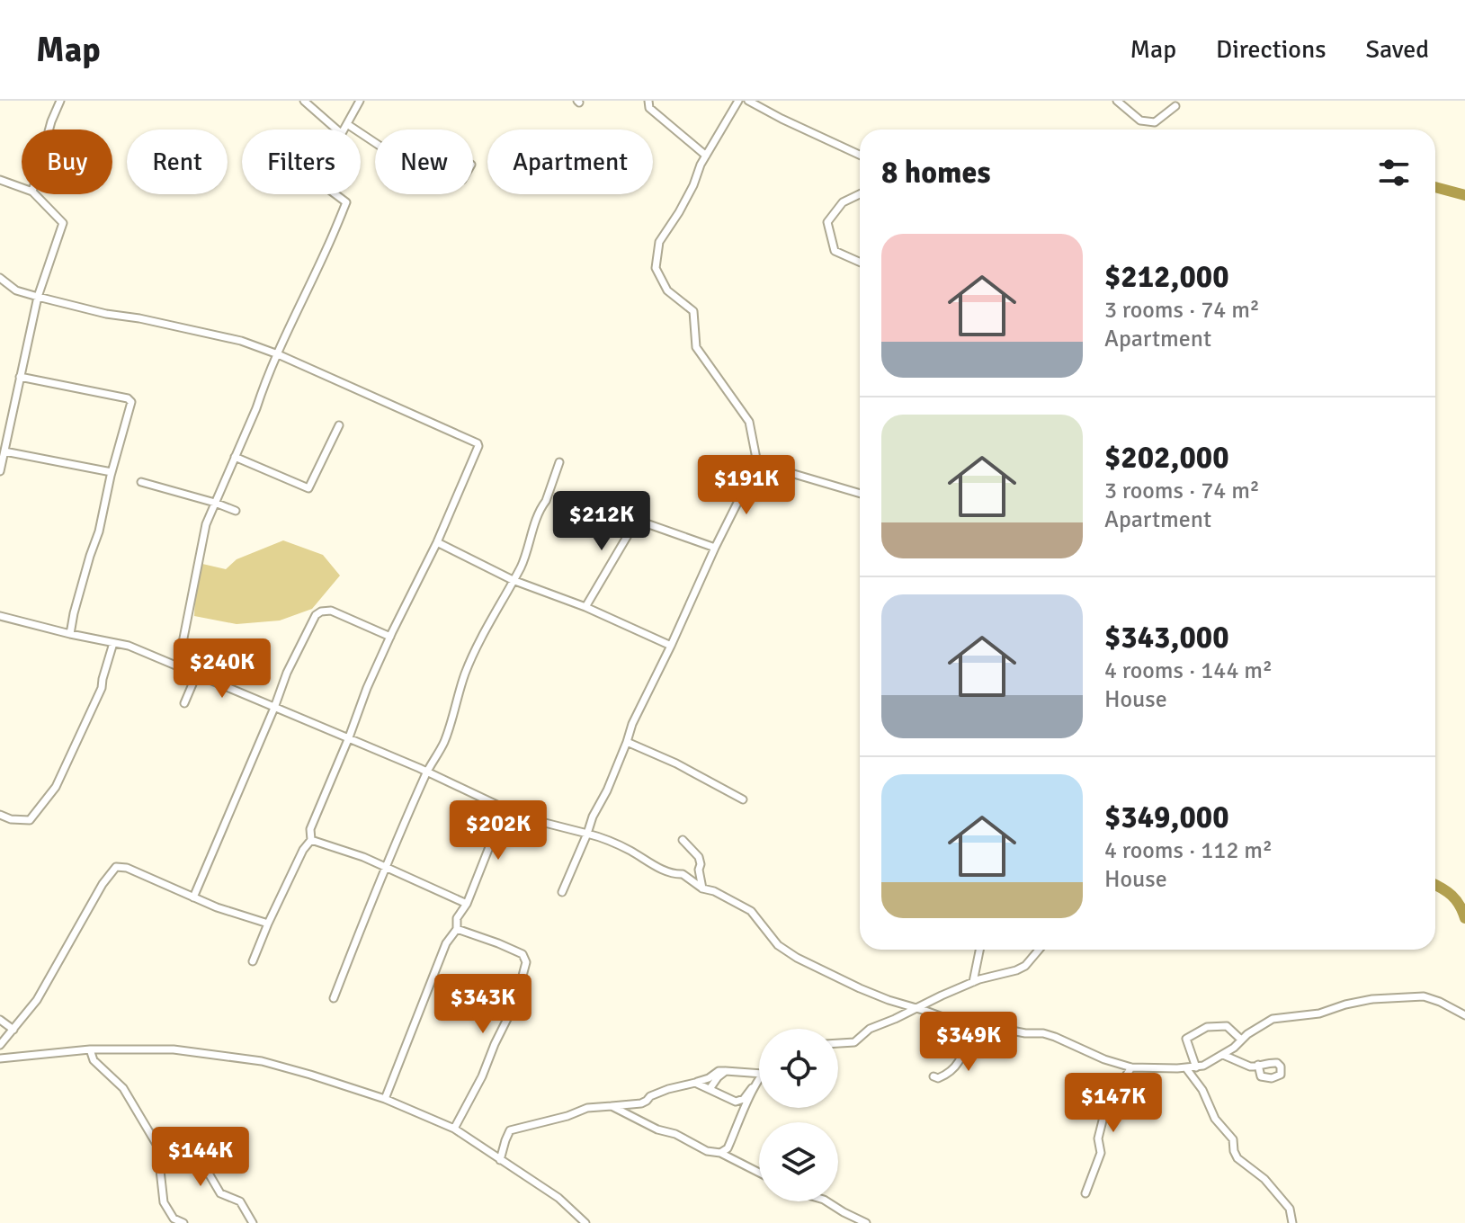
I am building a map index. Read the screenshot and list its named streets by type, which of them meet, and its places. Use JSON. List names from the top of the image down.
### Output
{
  "page": {
    "header": "Map",
    "nav": ["Map", "Directions", "Saved"],
    "chip": [
      "Buy",
      "Rent",
      "Filters",
      "New",
      "Apartment"
    ],
    "heading": "8 homes",
    "list": [
      {
        "name": "$212,000",
        "note": "3 rooms · 74 m² · Apartment"
      },
      {
        "name": "$202,000",
        "note": "3 rooms · 74 m² · Apartment"
      },
      {
        "name": "$343,000",
        "note": "4 rooms · 144 m² · House"
      },
      {
        "name": "$349,000",
        "note": "4 rooms · 112 m² · House"
      }
    ],
    "price": [
      "$191K",
      "$212K",
      "$240K",
      "$202K",
      "$343K",
      "$349K",
      "$147K",
      "$144K"
    ]
  }
}
